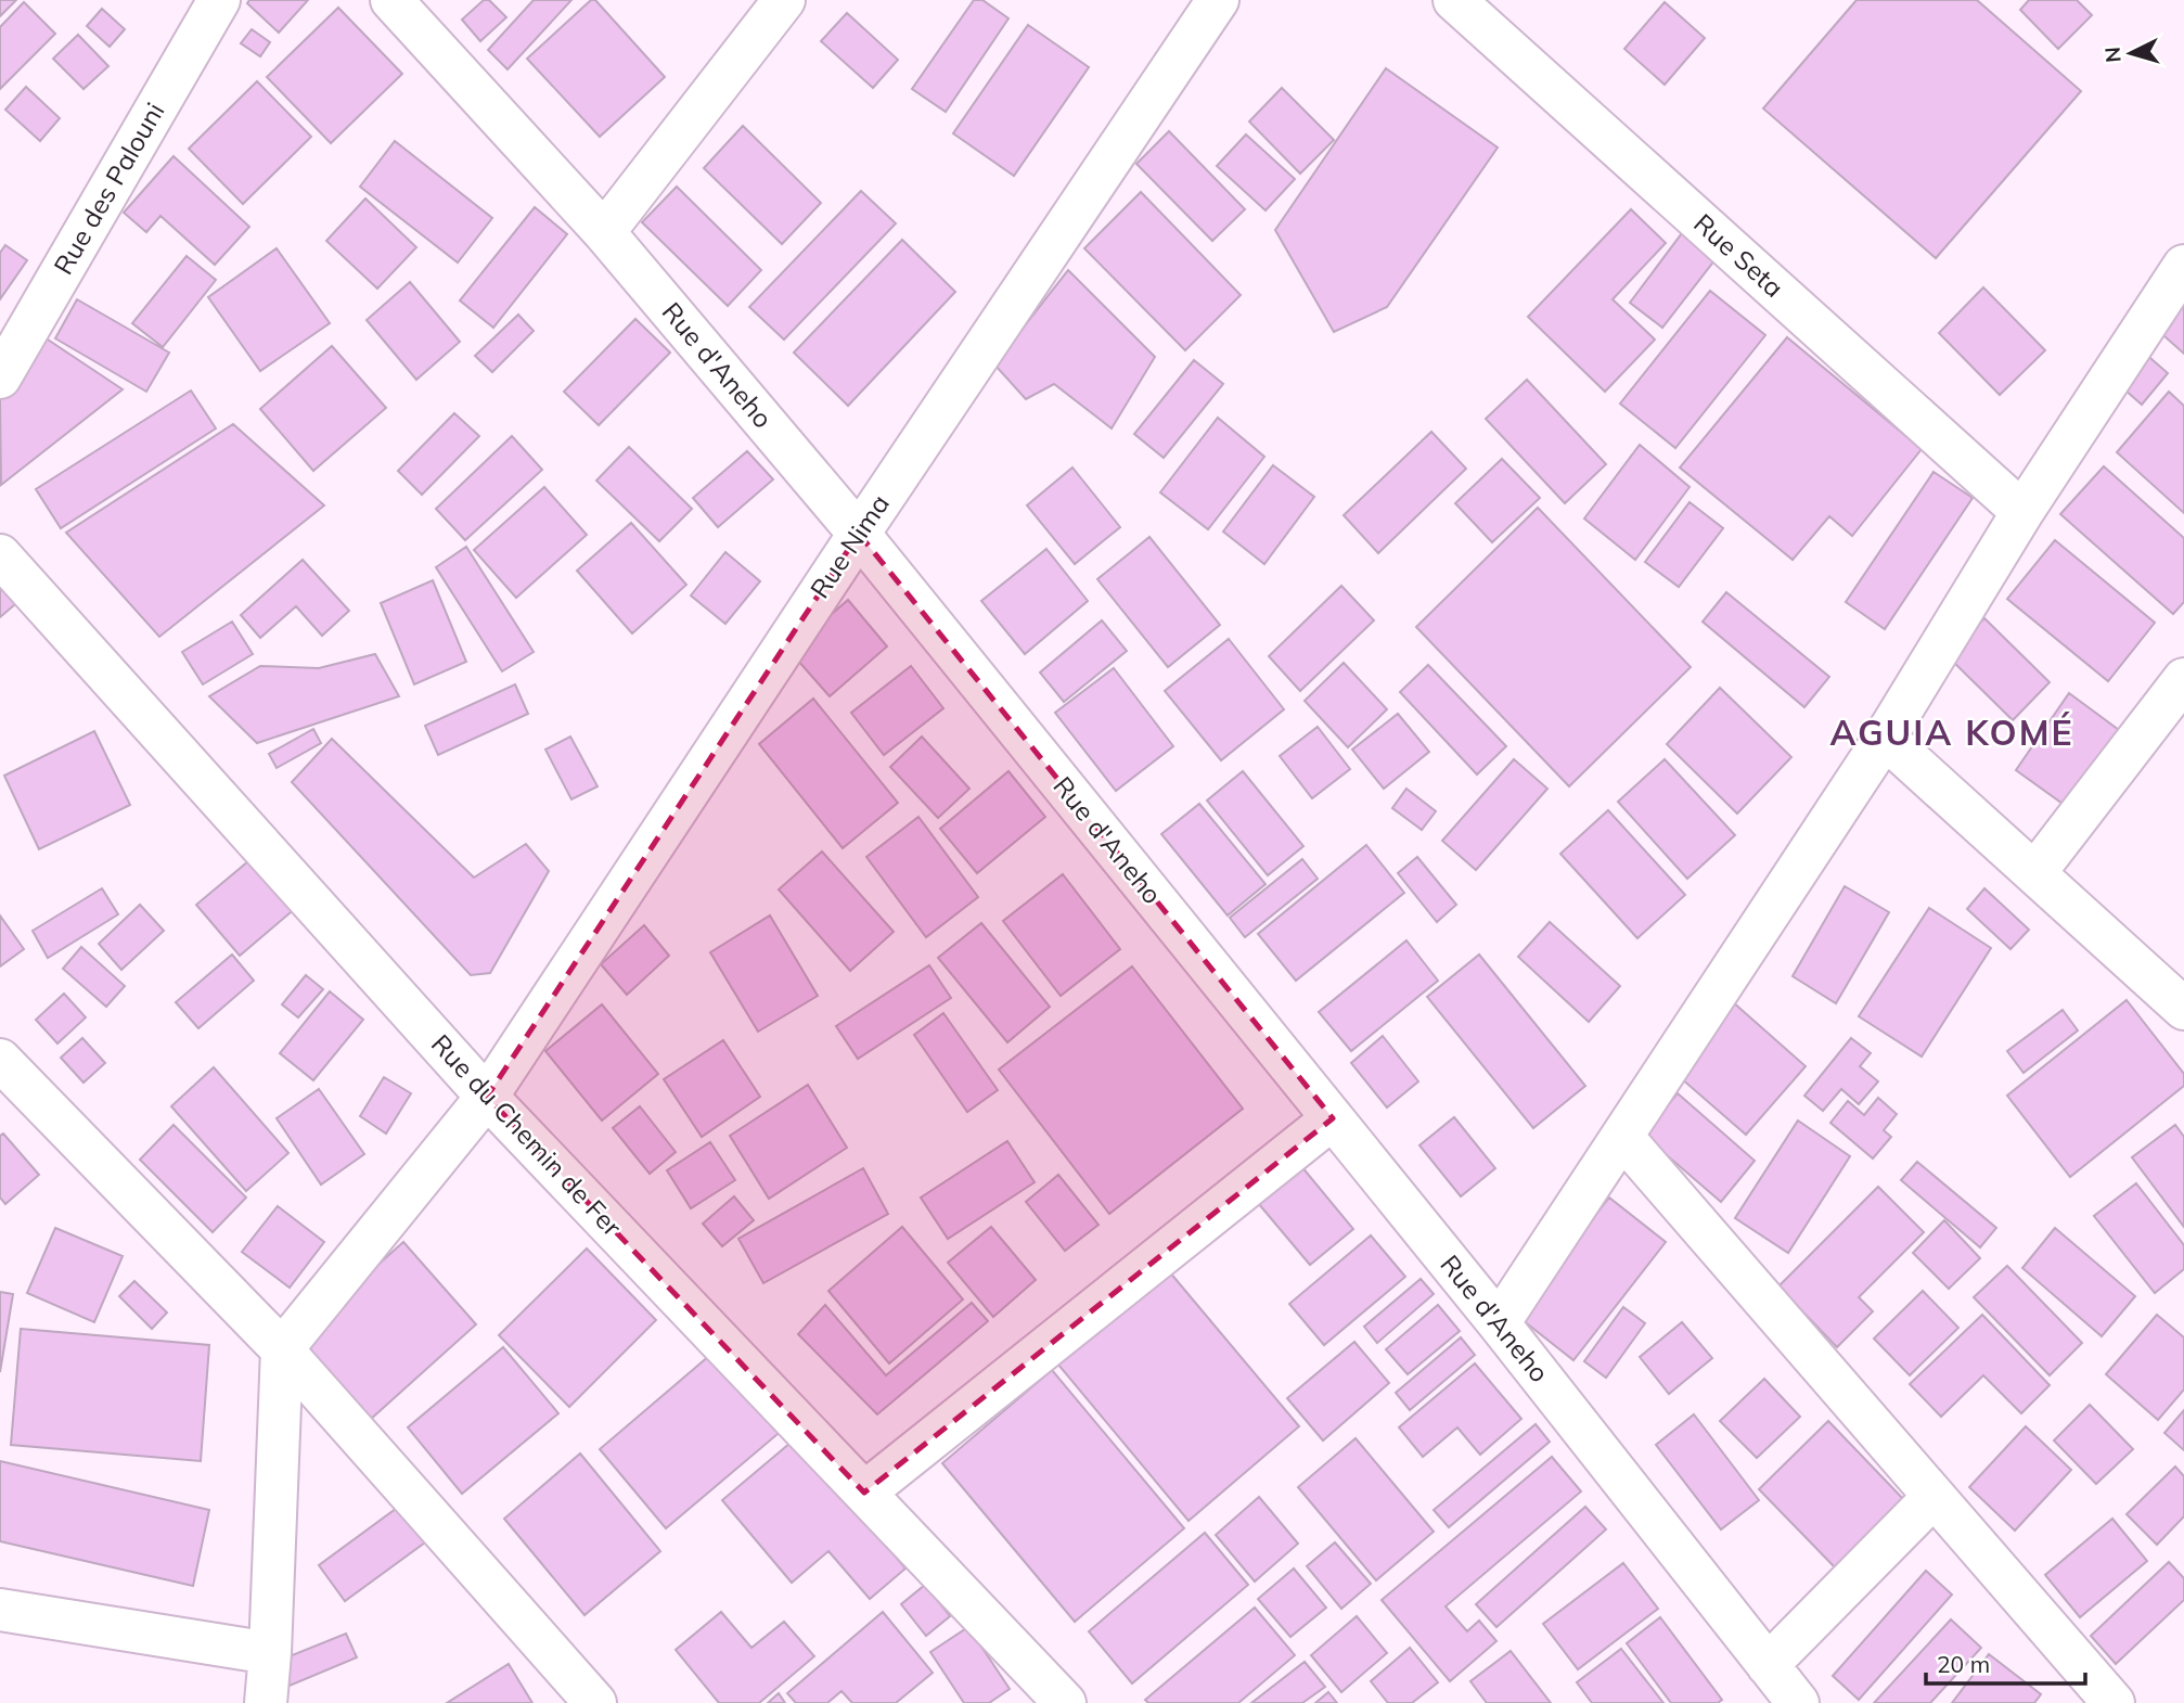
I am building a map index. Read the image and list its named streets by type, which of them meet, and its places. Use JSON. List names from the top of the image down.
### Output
{
  "streets": {
    "street": [
      "Rue des Palouni",
      "Rue Seta",
      "Rue d'Aneho",
      "Rue Nima",
      "Rue du Chemin de Fer"
    ]
  },
  "crossings": [
    ["Rue d'Aneho", "Rue Nima"],
    ["Rue Nima", "Rue du Chemin de Fer"]
  ],
  "districts": ["AGUIA KOMÉ"],
  "scale_bar": "20 m",
  "north": "left"
}
